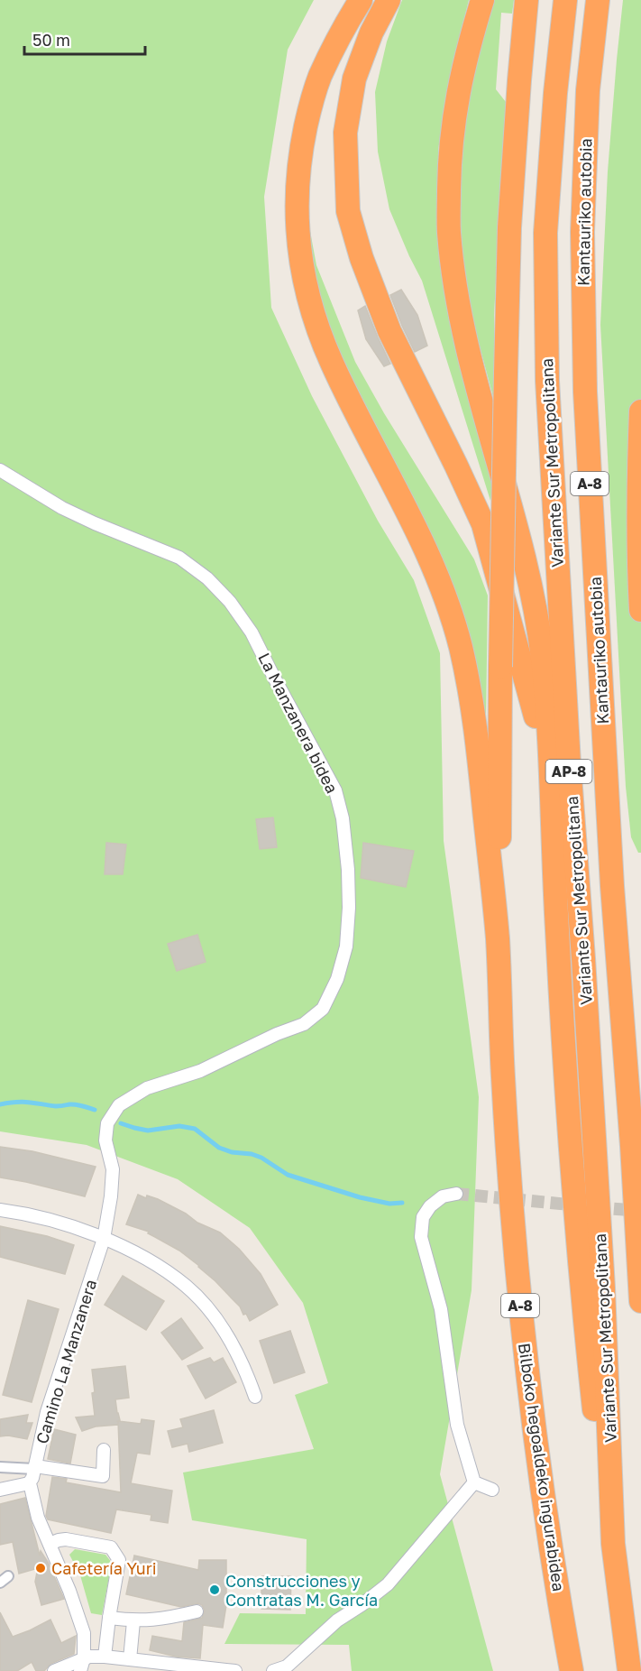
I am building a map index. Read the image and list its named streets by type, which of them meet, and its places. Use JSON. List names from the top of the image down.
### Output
{
  "streets": {
    "highway": [
      "Kantauriko autobia",
      "Variante Sur Metropolitana",
      "A-8",
      "AP-8",
      "Bilboko hegoaldeko ingurabidea"
    ],
    "street": ["La Manzanera bidea", "Camino La Manzanera"]
  },
  "crossings": [
    ["A-8", "Bilboko hegoaldeko ingurabidea"],
    ["La Manzanera bidea", "Camino La Manzanera"]
  ],
  "places": ["Cafetería Yuri", "Construcciones y Contratas M. García"],
  "scale_bar": "50 m"
}
